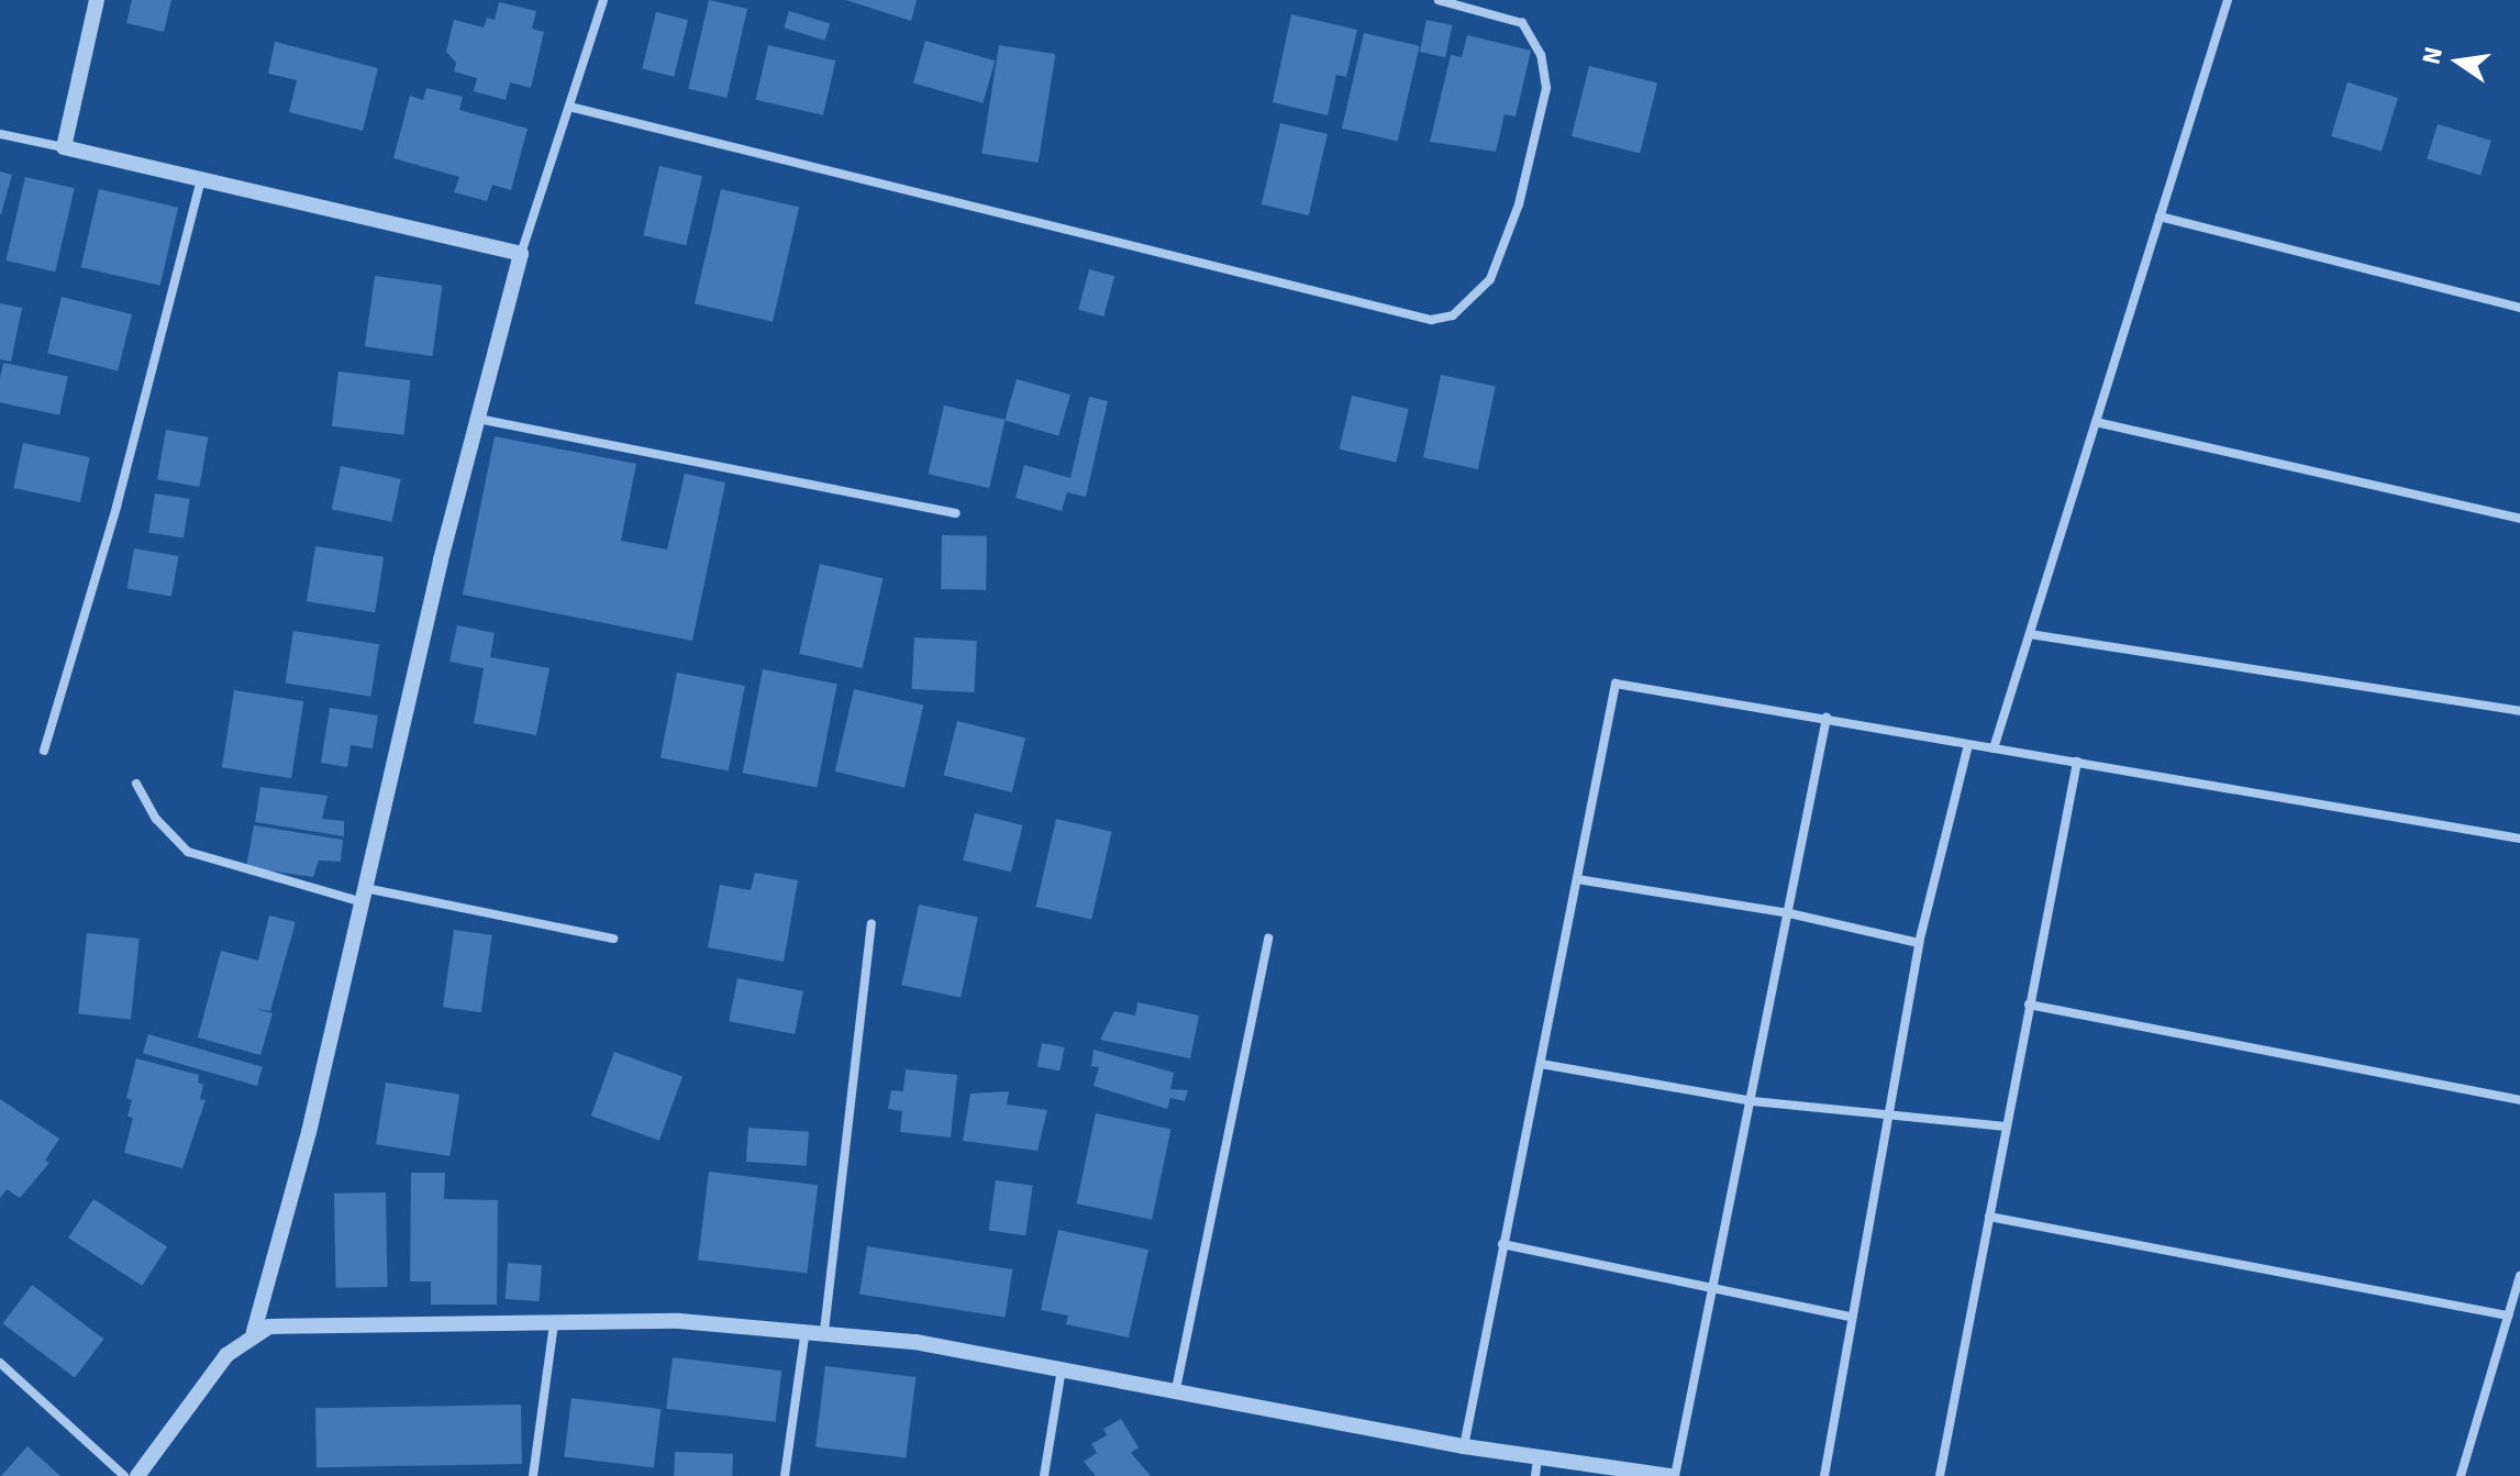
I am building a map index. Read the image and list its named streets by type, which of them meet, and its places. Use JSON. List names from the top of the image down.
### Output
{
  "north": "left"
}
